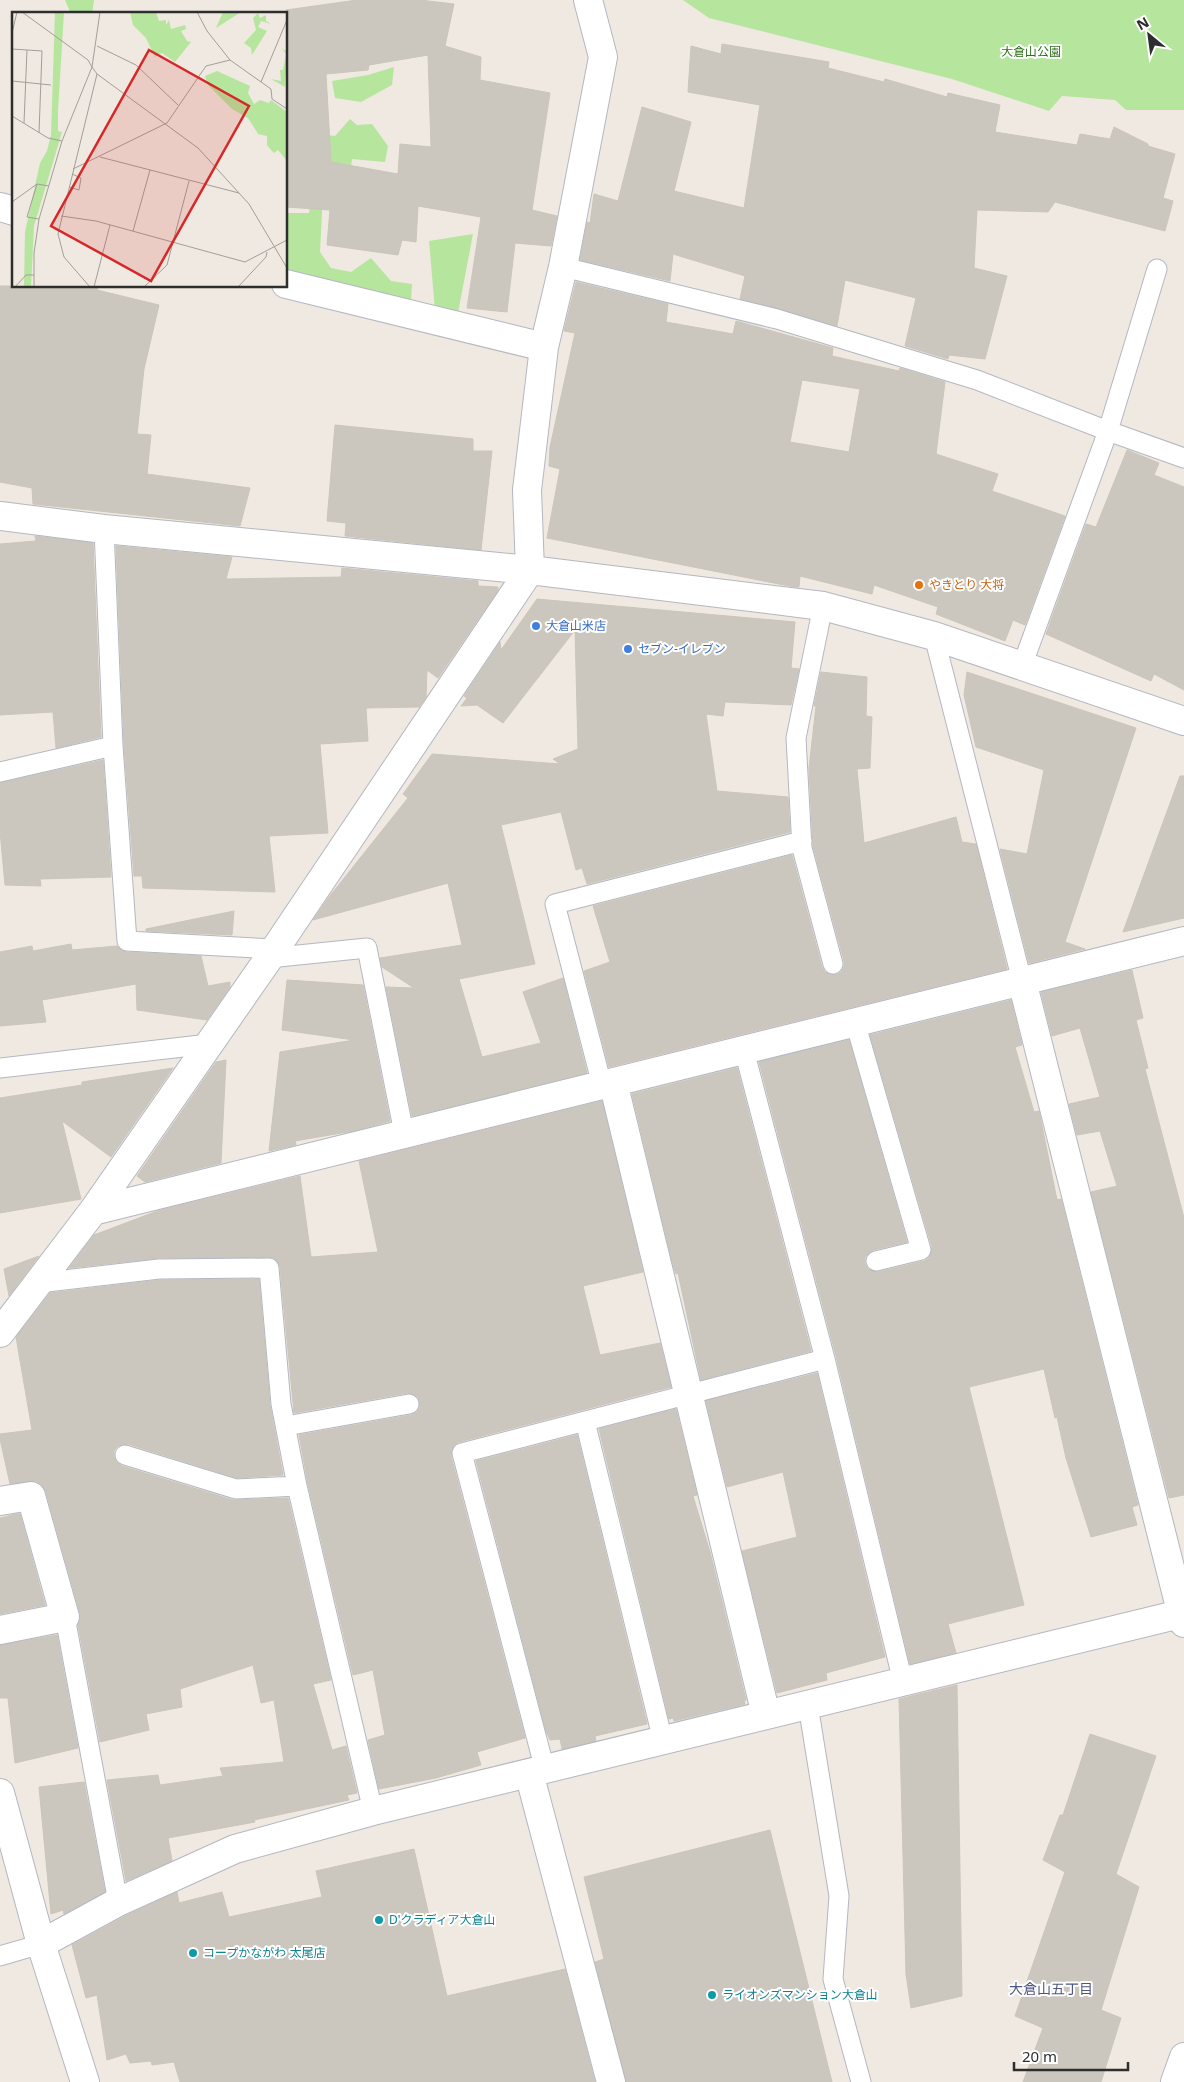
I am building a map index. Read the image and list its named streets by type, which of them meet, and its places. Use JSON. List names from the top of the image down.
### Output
{
  "districts": ["大倉山五丁目"],
  "parks": ["大倉山公園"],
  "places": [
    "やきとり 大将",
    "大倉山米店",
    "セブン-イレブン",
    "D'クラディア大倉山",
    "コープかながわ 太尾店",
    "ライオンズマンション大倉山"
  ],
  "scale_bar": "20 m",
  "north": "top left"
}
